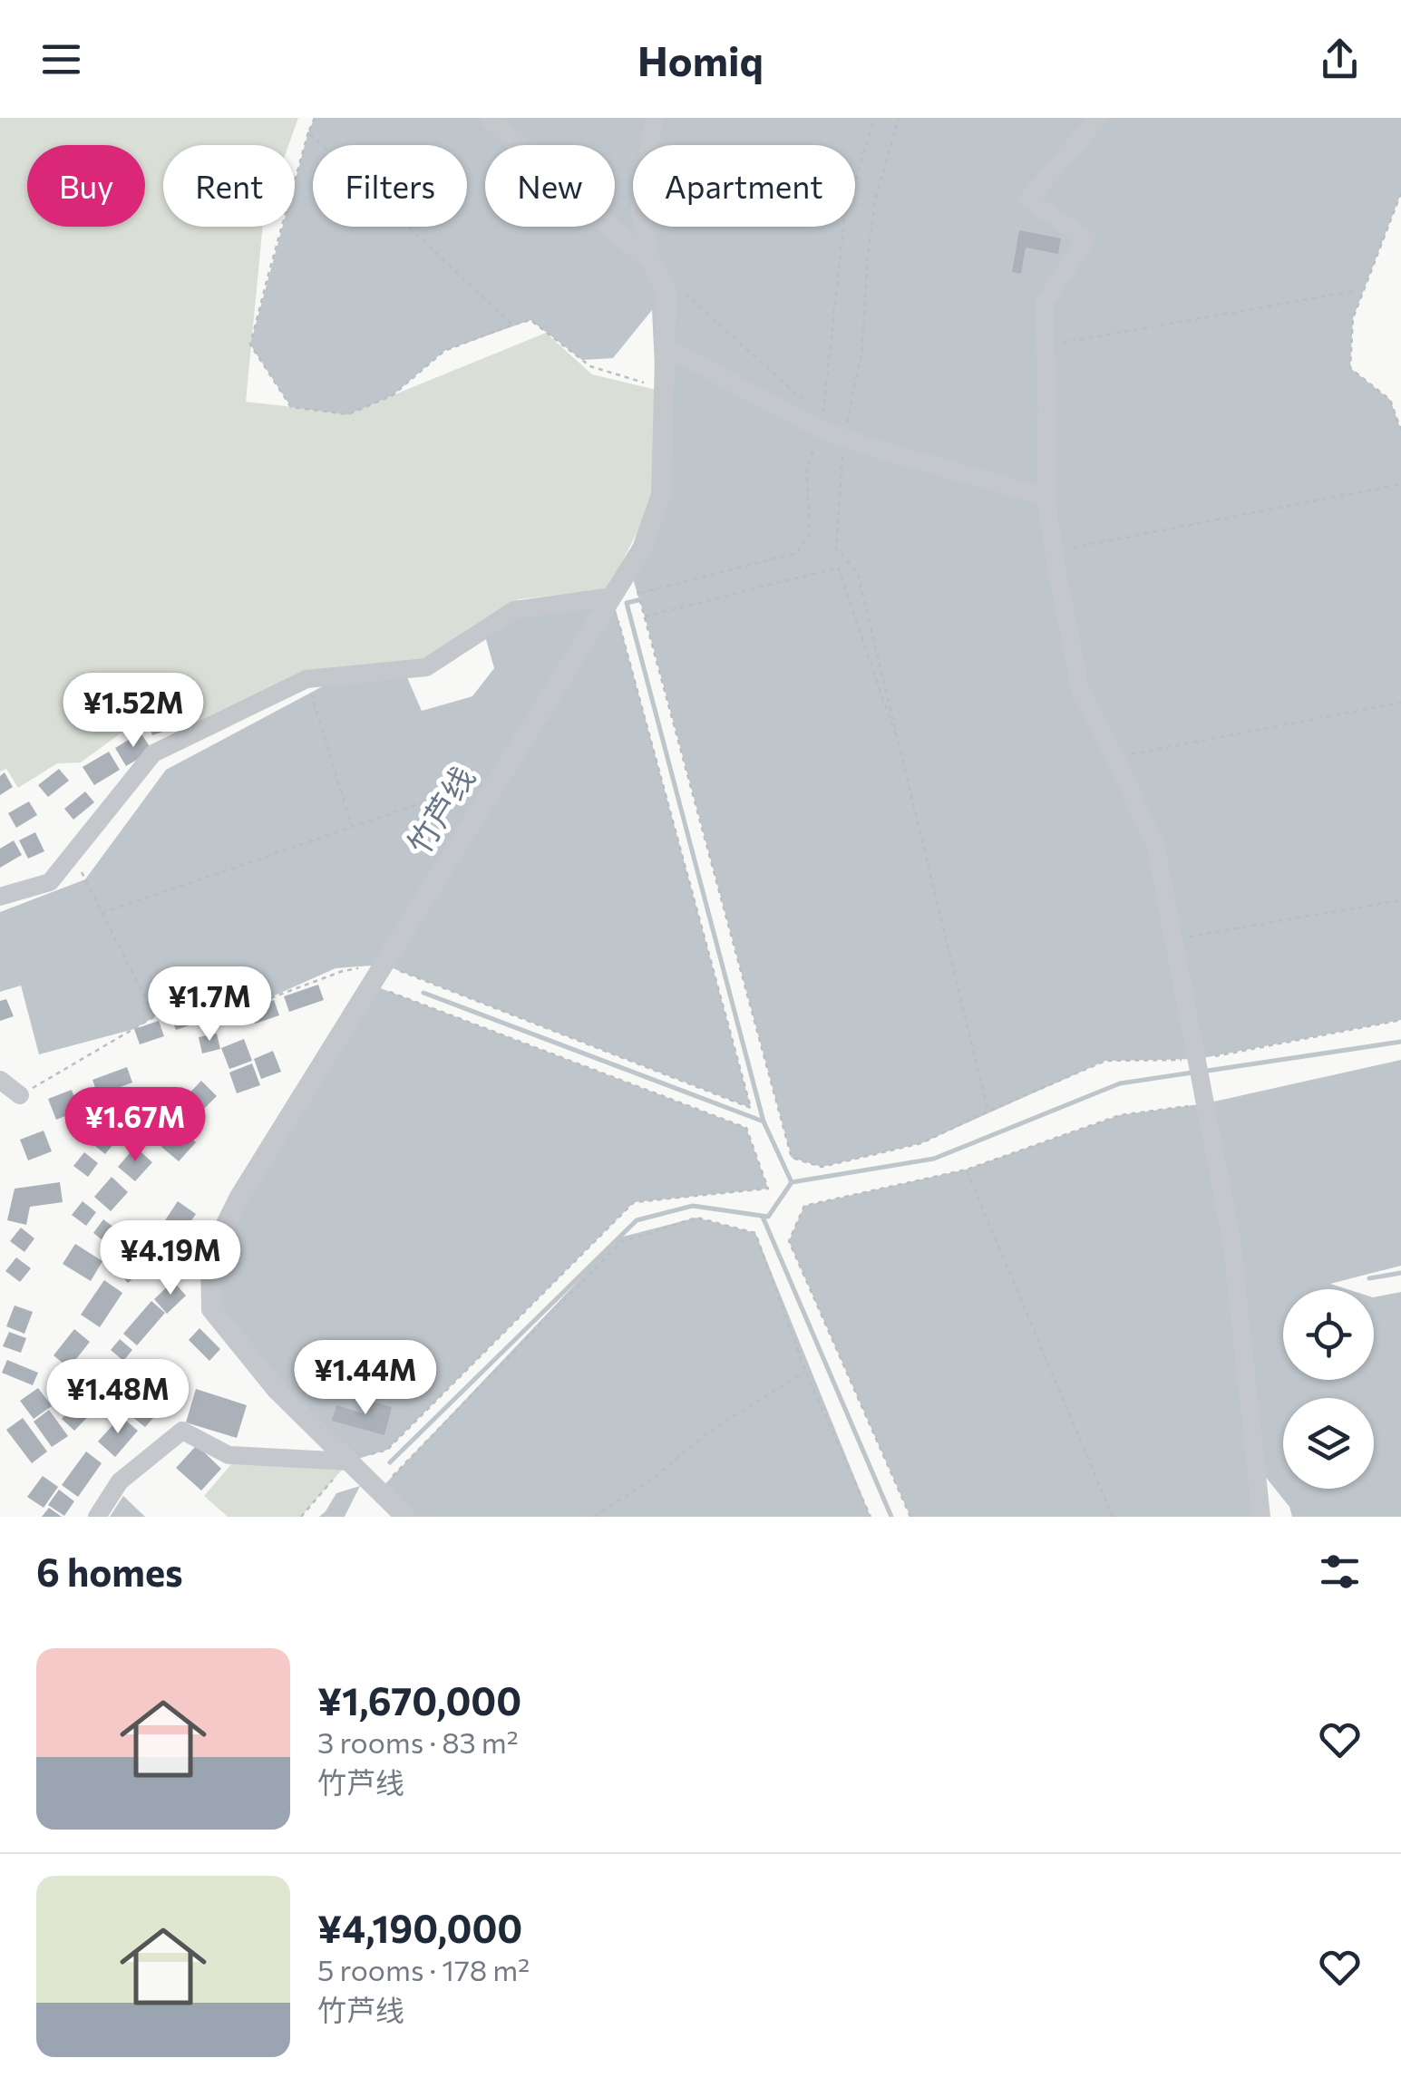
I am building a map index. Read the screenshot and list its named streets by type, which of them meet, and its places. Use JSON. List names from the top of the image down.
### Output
{
  "streets": {
    "street": ["竹芦线"]
  },
  "page": {
    "header": "Homiq",
    "chip": [
      "Buy",
      "Rent",
      "Filters",
      "New",
      "Apartment"
    ],
    "price": [
      "¥1.52M",
      "¥1.7M",
      "¥1.67M",
      "¥4.19M",
      "¥1.44M",
      "¥1.48M"
    ],
    "heading": "6 homes",
    "list": [
      {
        "name": "¥1,670,000",
        "note": "3 rooms · 83 m² · 竹芦线"
      },
      {
        "name": "¥4,190,000",
        "note": "5 rooms · 178 m² · 竹芦线"
      }
    ]
  }
}
